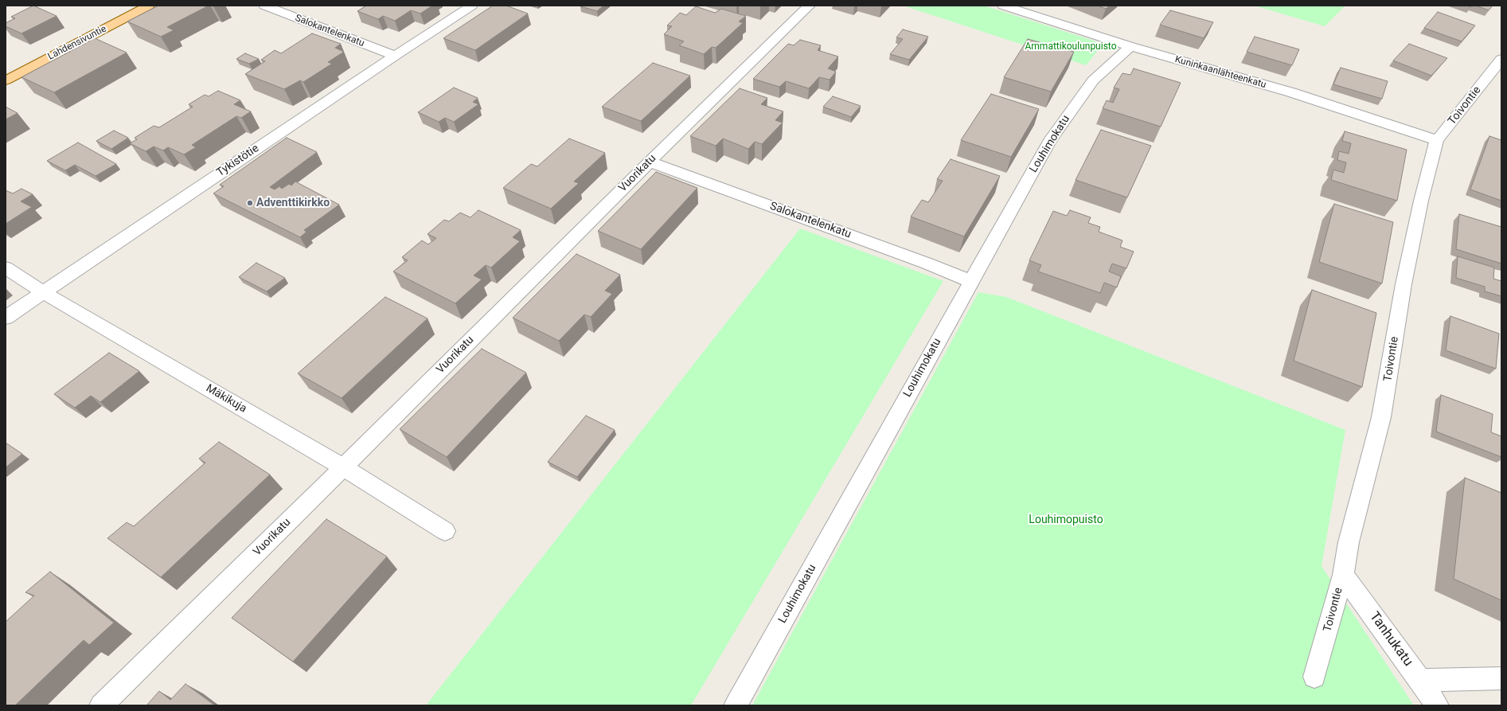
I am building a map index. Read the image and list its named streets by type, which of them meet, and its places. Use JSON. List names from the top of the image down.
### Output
{
  "streets": {
    "main road": ["Lahdensivuntie"],
    "street": [
      "Salokantelenkatu",
      "Kuninkaanlähteenkatu",
      "Toivontie",
      "Louhimokatu",
      "Tykistötie",
      "Vuorikatu",
      "Mäkikuja",
      "Tanhukatu"
    ]
  },
  "crossings": [
    ["Salokantelenkatu", "Louhimokatu"],
    ["Salokantelenkatu", "Tykistötie"],
    ["Salokantelenkatu", "Vuorikatu"],
    ["Kuninkaanlähteenkatu", "Toivontie"],
    ["Kuninkaanlähteenkatu", "Louhimokatu"],
    ["Toivontie", "Tanhukatu"],
    ["Tykistötie", "Mäkikuja"],
    ["Vuorikatu", "Mäkikuja"]
  ],
  "parks": ["Ammattikoulunpuisto", "Louhimopuisto"],
  "places": ["Adventtikirkko"]
}
